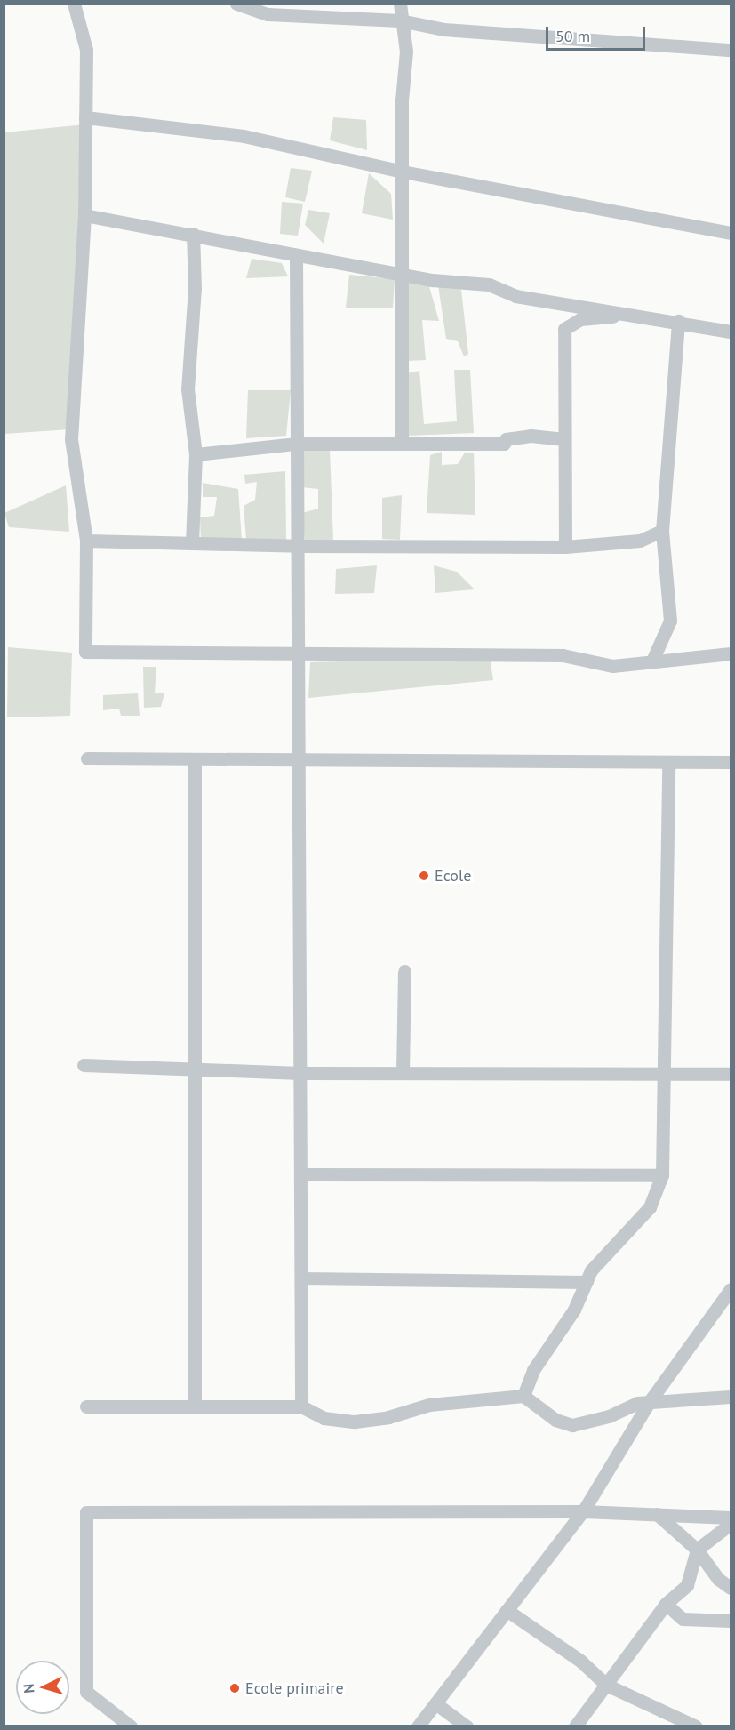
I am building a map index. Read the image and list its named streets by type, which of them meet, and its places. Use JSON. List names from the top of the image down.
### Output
{
  "places": ["Ecole", "Ecole primaire"],
  "scale_bar": "50 m",
  "north": "left"
}
